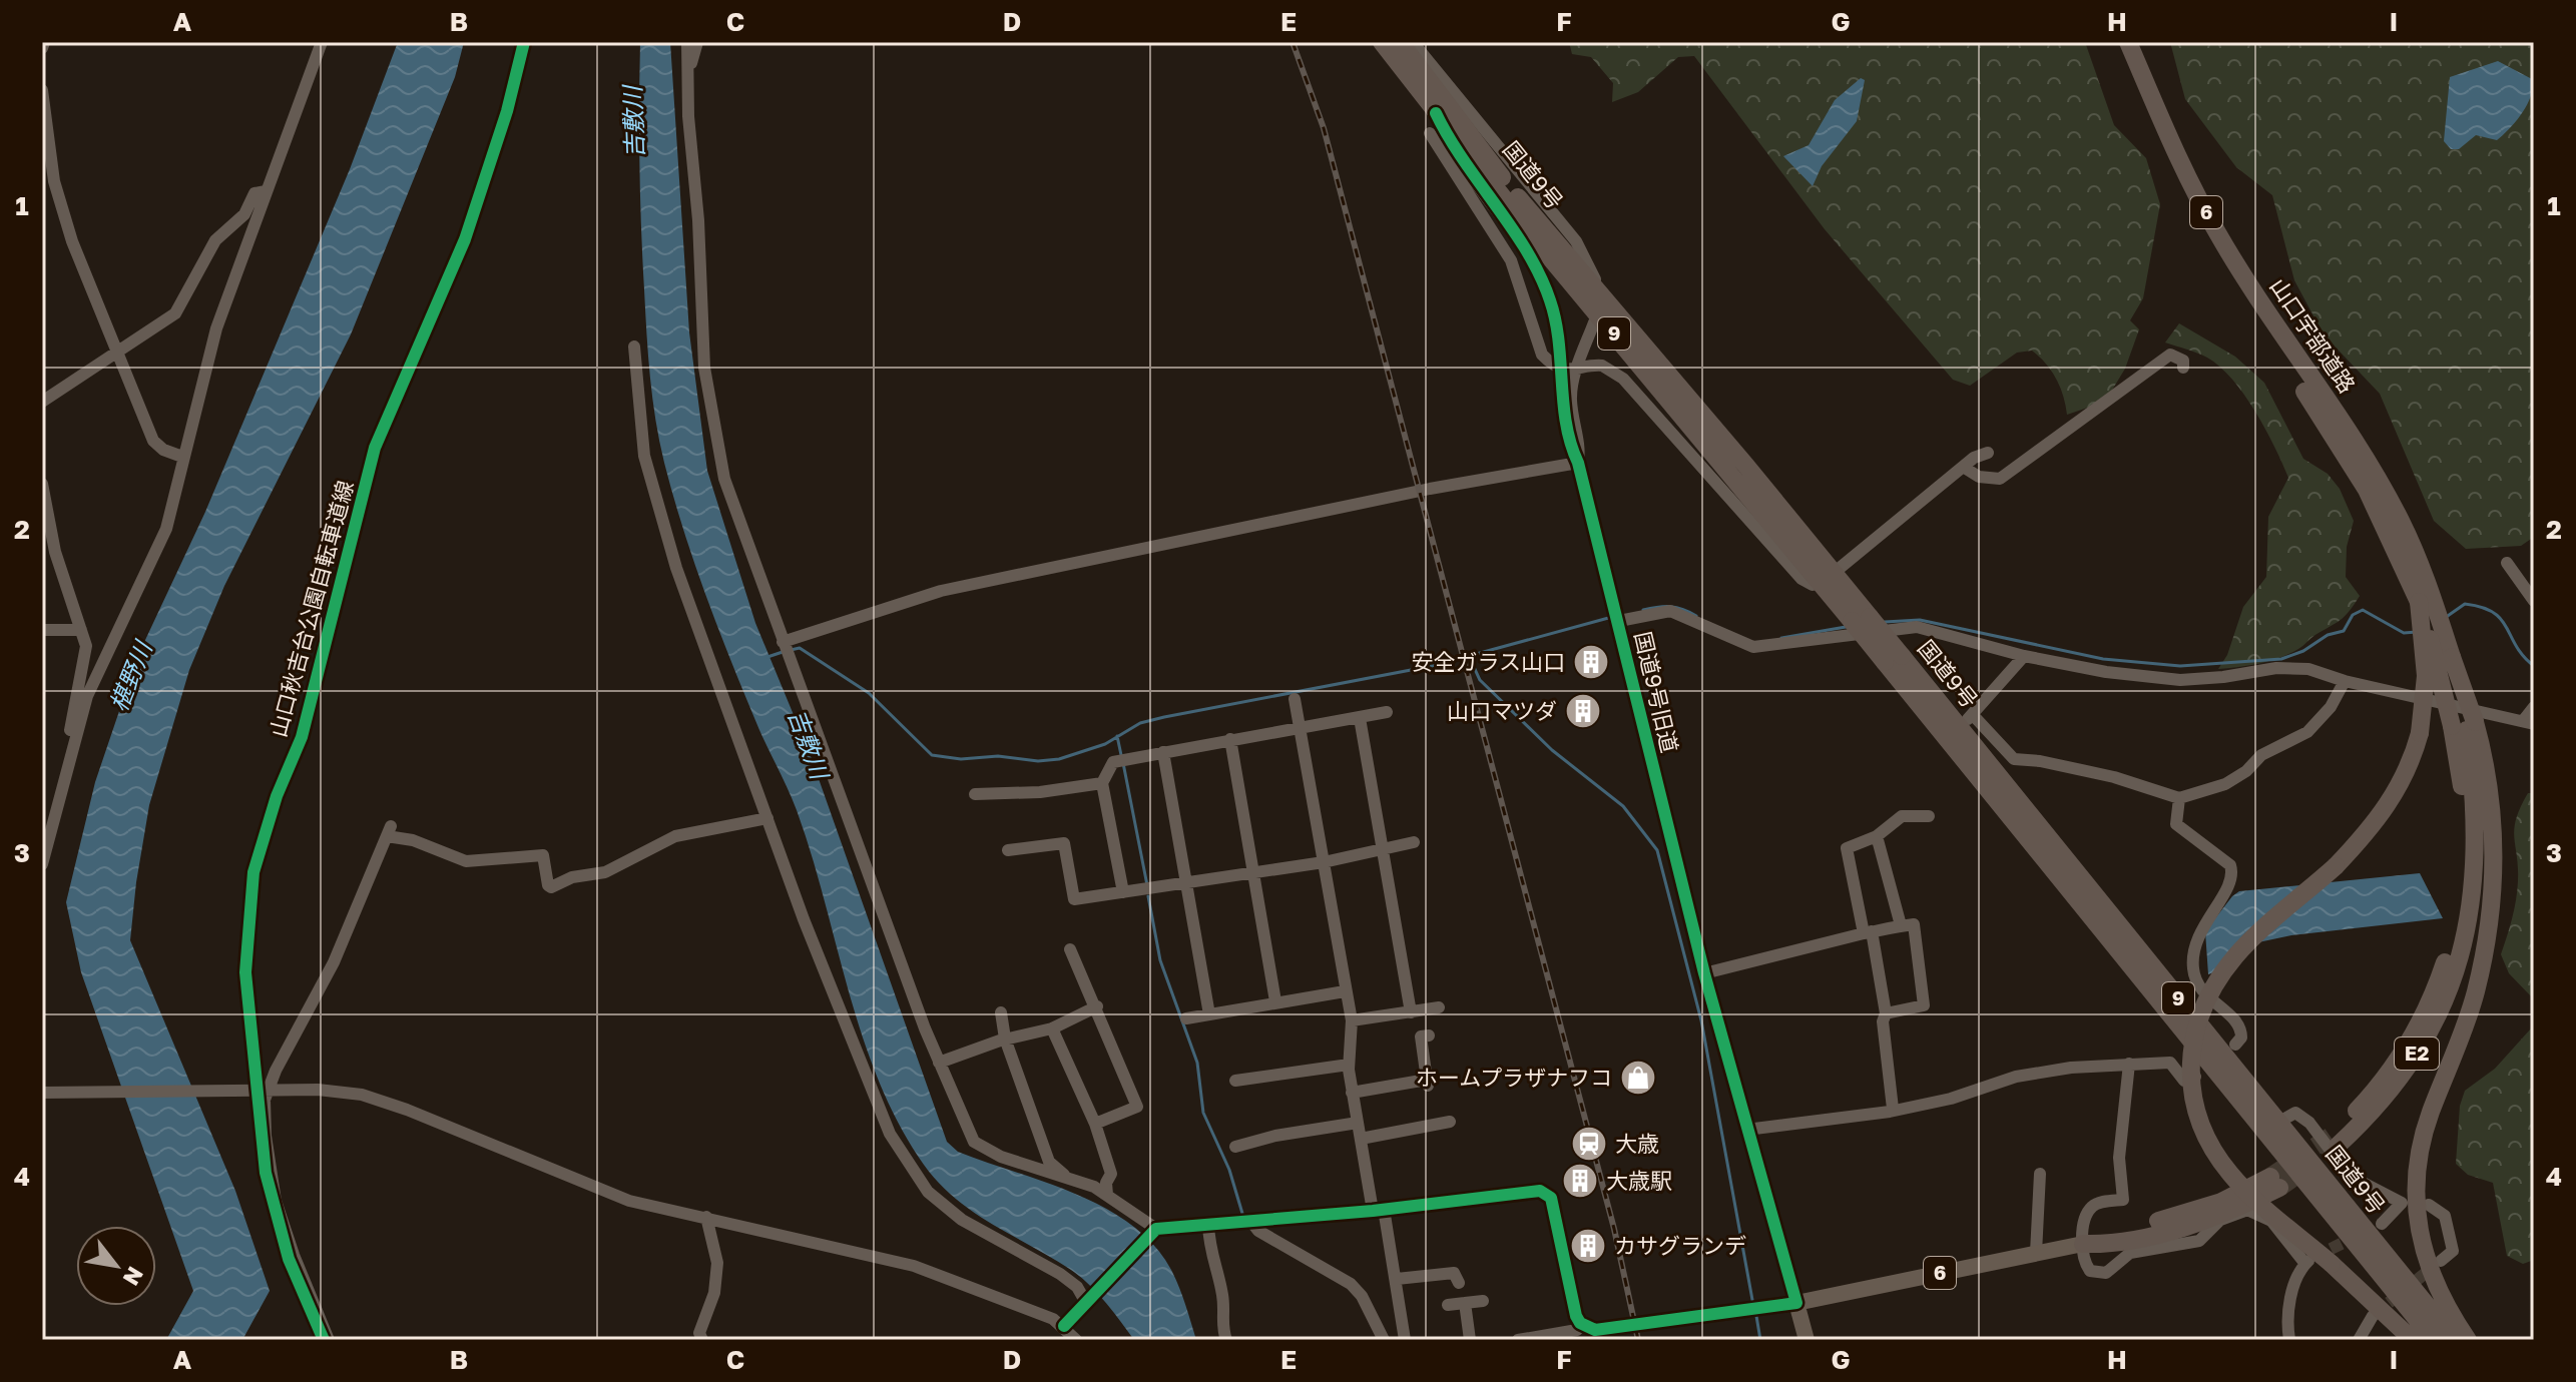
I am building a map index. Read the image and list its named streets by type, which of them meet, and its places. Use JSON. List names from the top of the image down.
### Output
{
  "streets": {
    "highway": [
      "国道9号",
      "6",
      "9",
      "山口宇部道路",
      "E2"
    ],
    "street": ["国道9号旧道"],
    "cycle path": ["山口秋吉台公園自転車道線"]
  },
  "crossings": [
    ["国道9号", "国道9号旧道"],
    ["6", "国道9号旧道"],
    ["山口宇部道路", "E2"]
  ],
  "water": ["吉敷川", "椹野川"],
  "places": {
    "building": [
      "安全ガラス山口",
      "山口マツダ",
      "大歳駅",
      "カサグランデ"
    ],
    "shop": ["ホームプラザナフコ"],
    "station": ["大歳"]
  },
  "north": "bottom right",
  "grid": {
    "columns": [
      "A",
      "B",
      "C",
      "D",
      "E",
      "F",
      "G",
      "H",
      "I"
    ],
    "rows": [
      "1",
      "2",
      "3",
      "4"
    ]
  }
}
